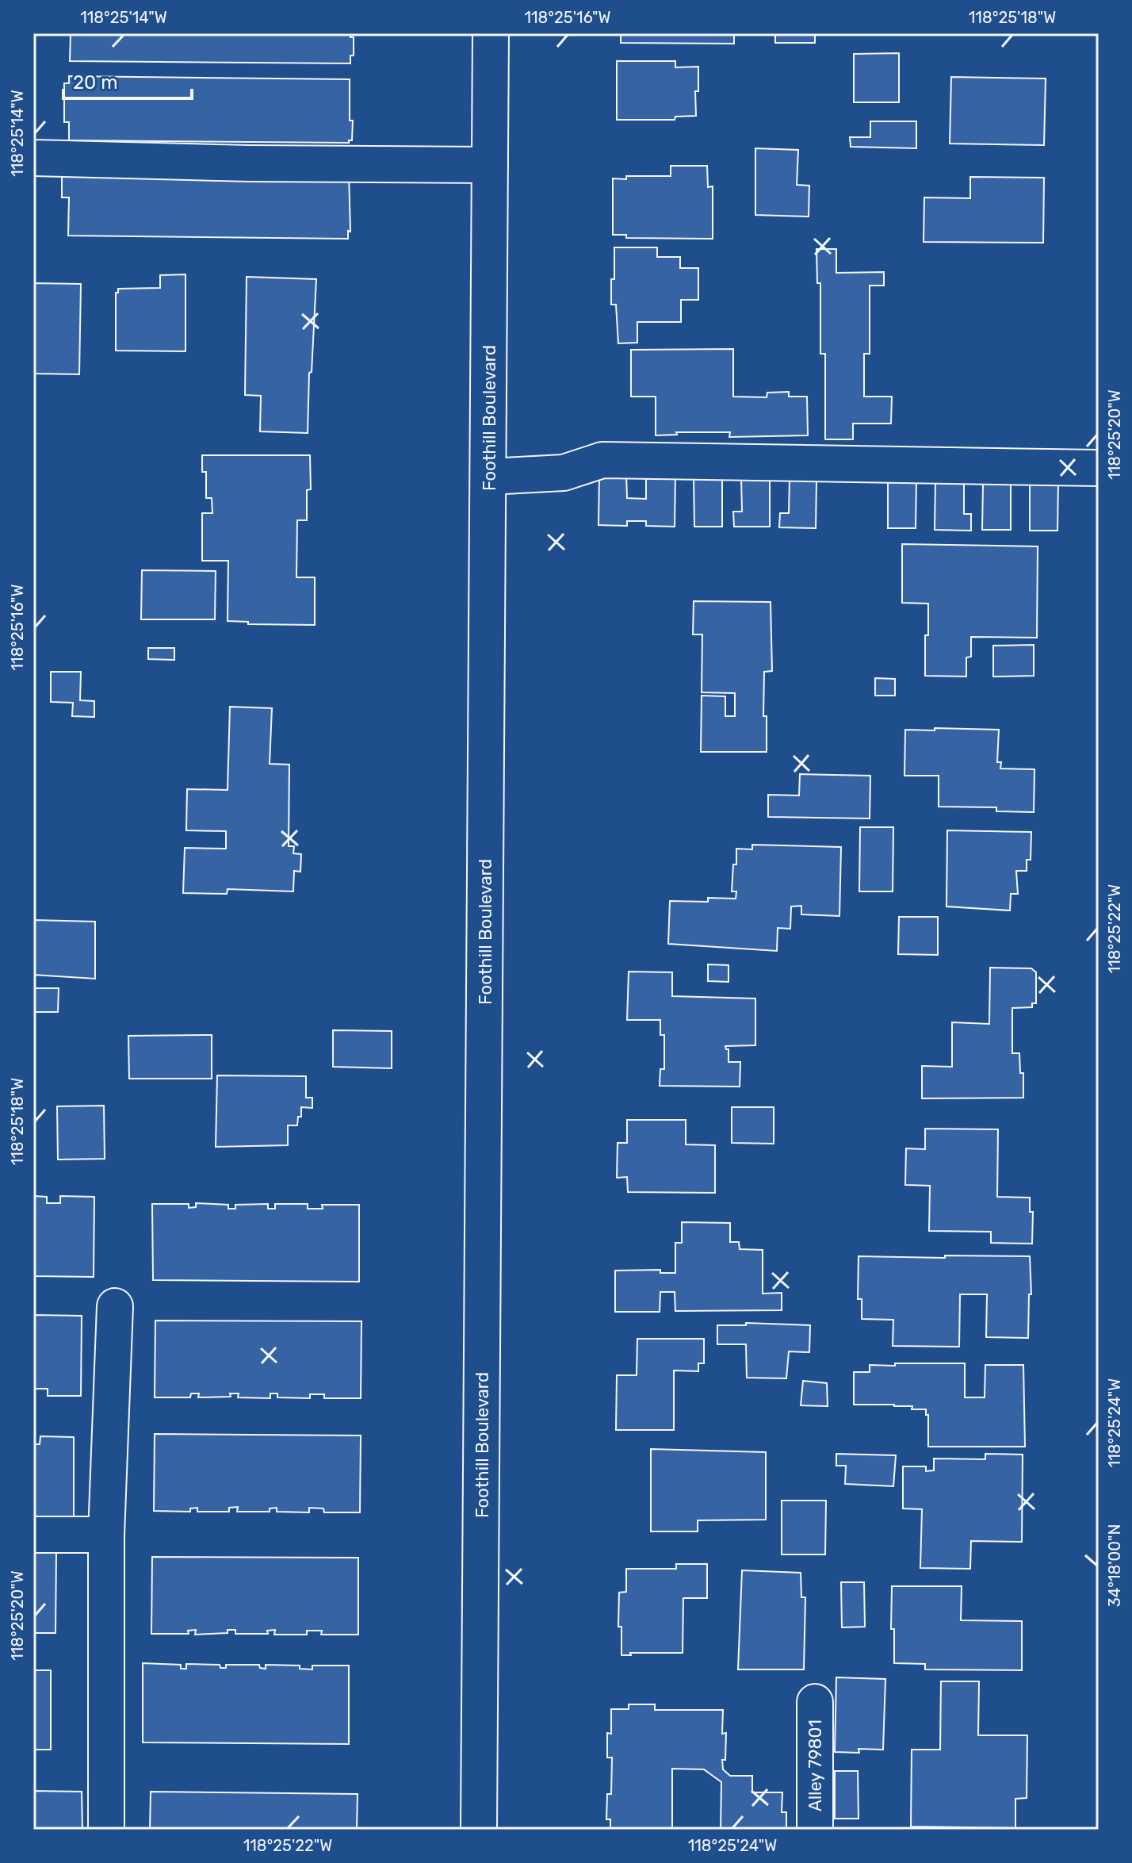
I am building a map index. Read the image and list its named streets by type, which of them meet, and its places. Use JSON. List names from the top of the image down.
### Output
{
  "streets": {
    "main road": ["Foothill Boulevard", "Alley 79801"]
  },
  "scale_bar": "20 m",
  "coordinates": [
    "118°25'14\"W",
    "118°25'16\"W",
    "118°25'18\"W",
    "118°25'20\"W",
    "118°25'22\"W",
    "118°25'24\"W",
    "34°18'00\"N"
  ]
}
